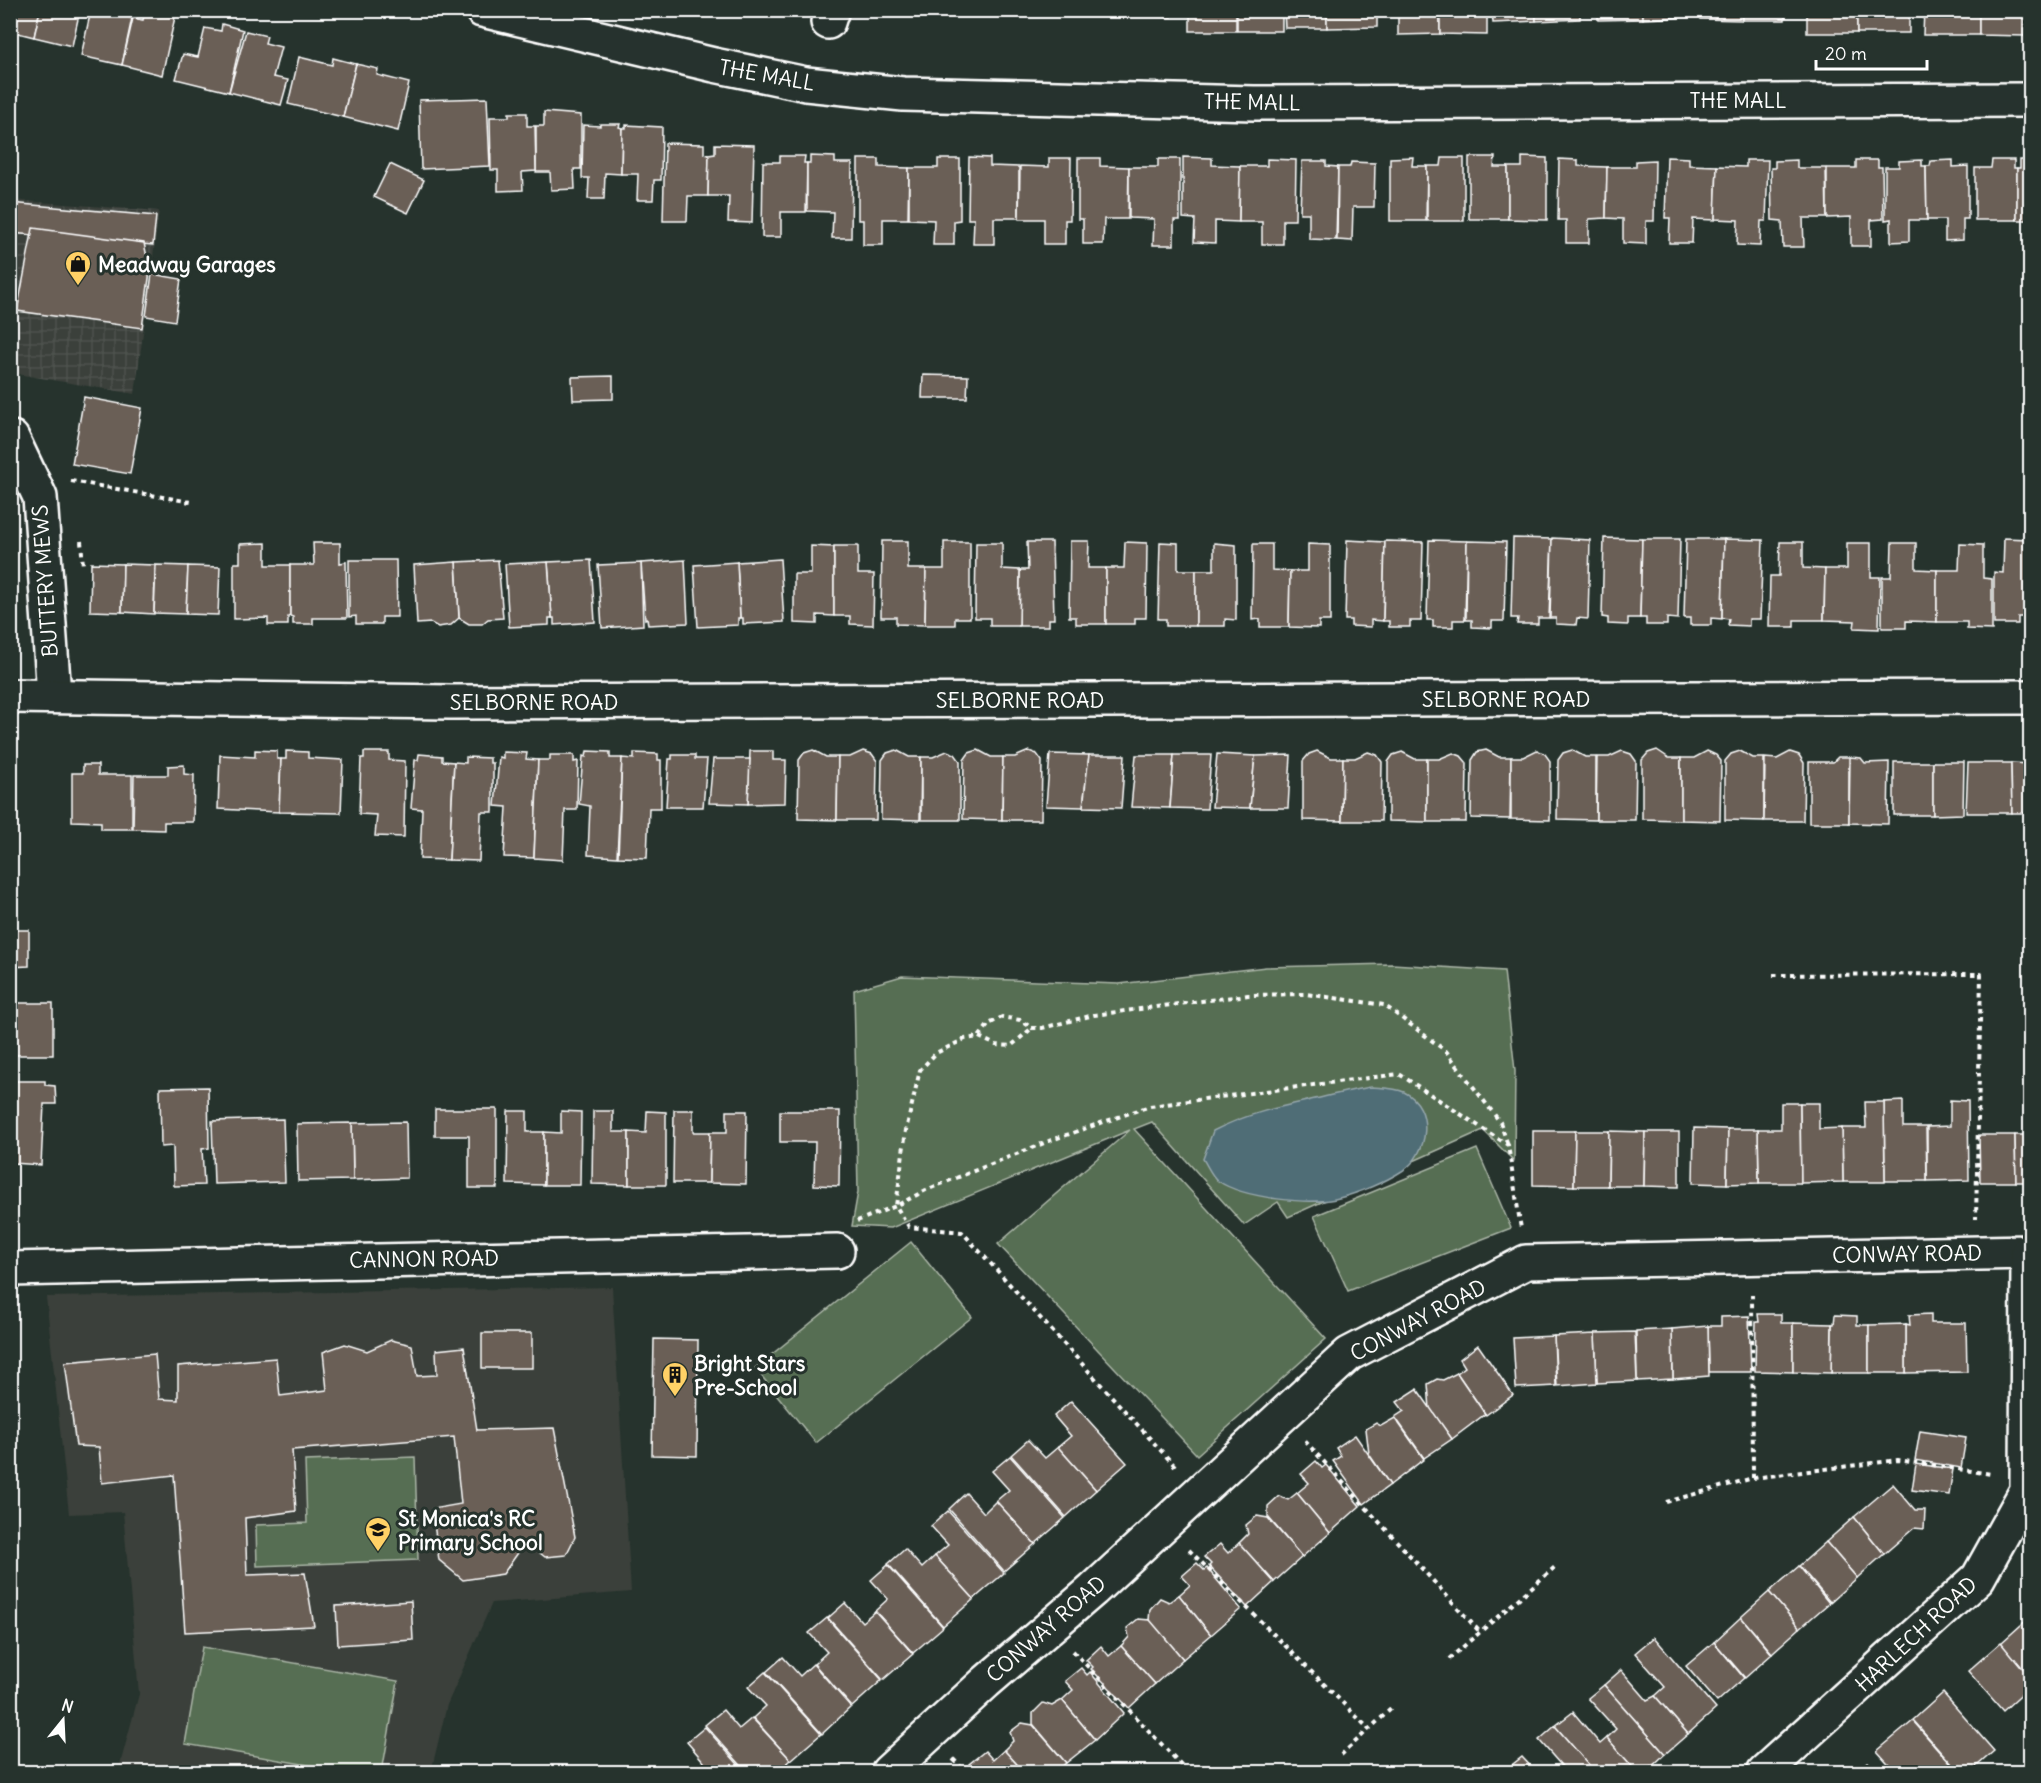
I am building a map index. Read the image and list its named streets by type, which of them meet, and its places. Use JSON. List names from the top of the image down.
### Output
{
  "streets": {
    "street": [
      "THE MALL",
      "BUTTERY MEWS",
      "SELBORNE ROAD",
      "CONWAY ROAD",
      "CANNON ROAD",
      "HARLECH ROAD"
    ]
  },
  "crossings": [
    ["BUTTERY MEWS", "SELBORNE ROAD"],
    ["CONWAY ROAD", "HARLECH ROAD"]
  ],
  "places": {
    "shop": ["Meadway Garages"],
    "building": ["Bright Stars Pre-School"],
    "school or university": ["St Monica's RC Primary School"]
  },
  "scale_bar": "20 m",
  "north": "top"
}
